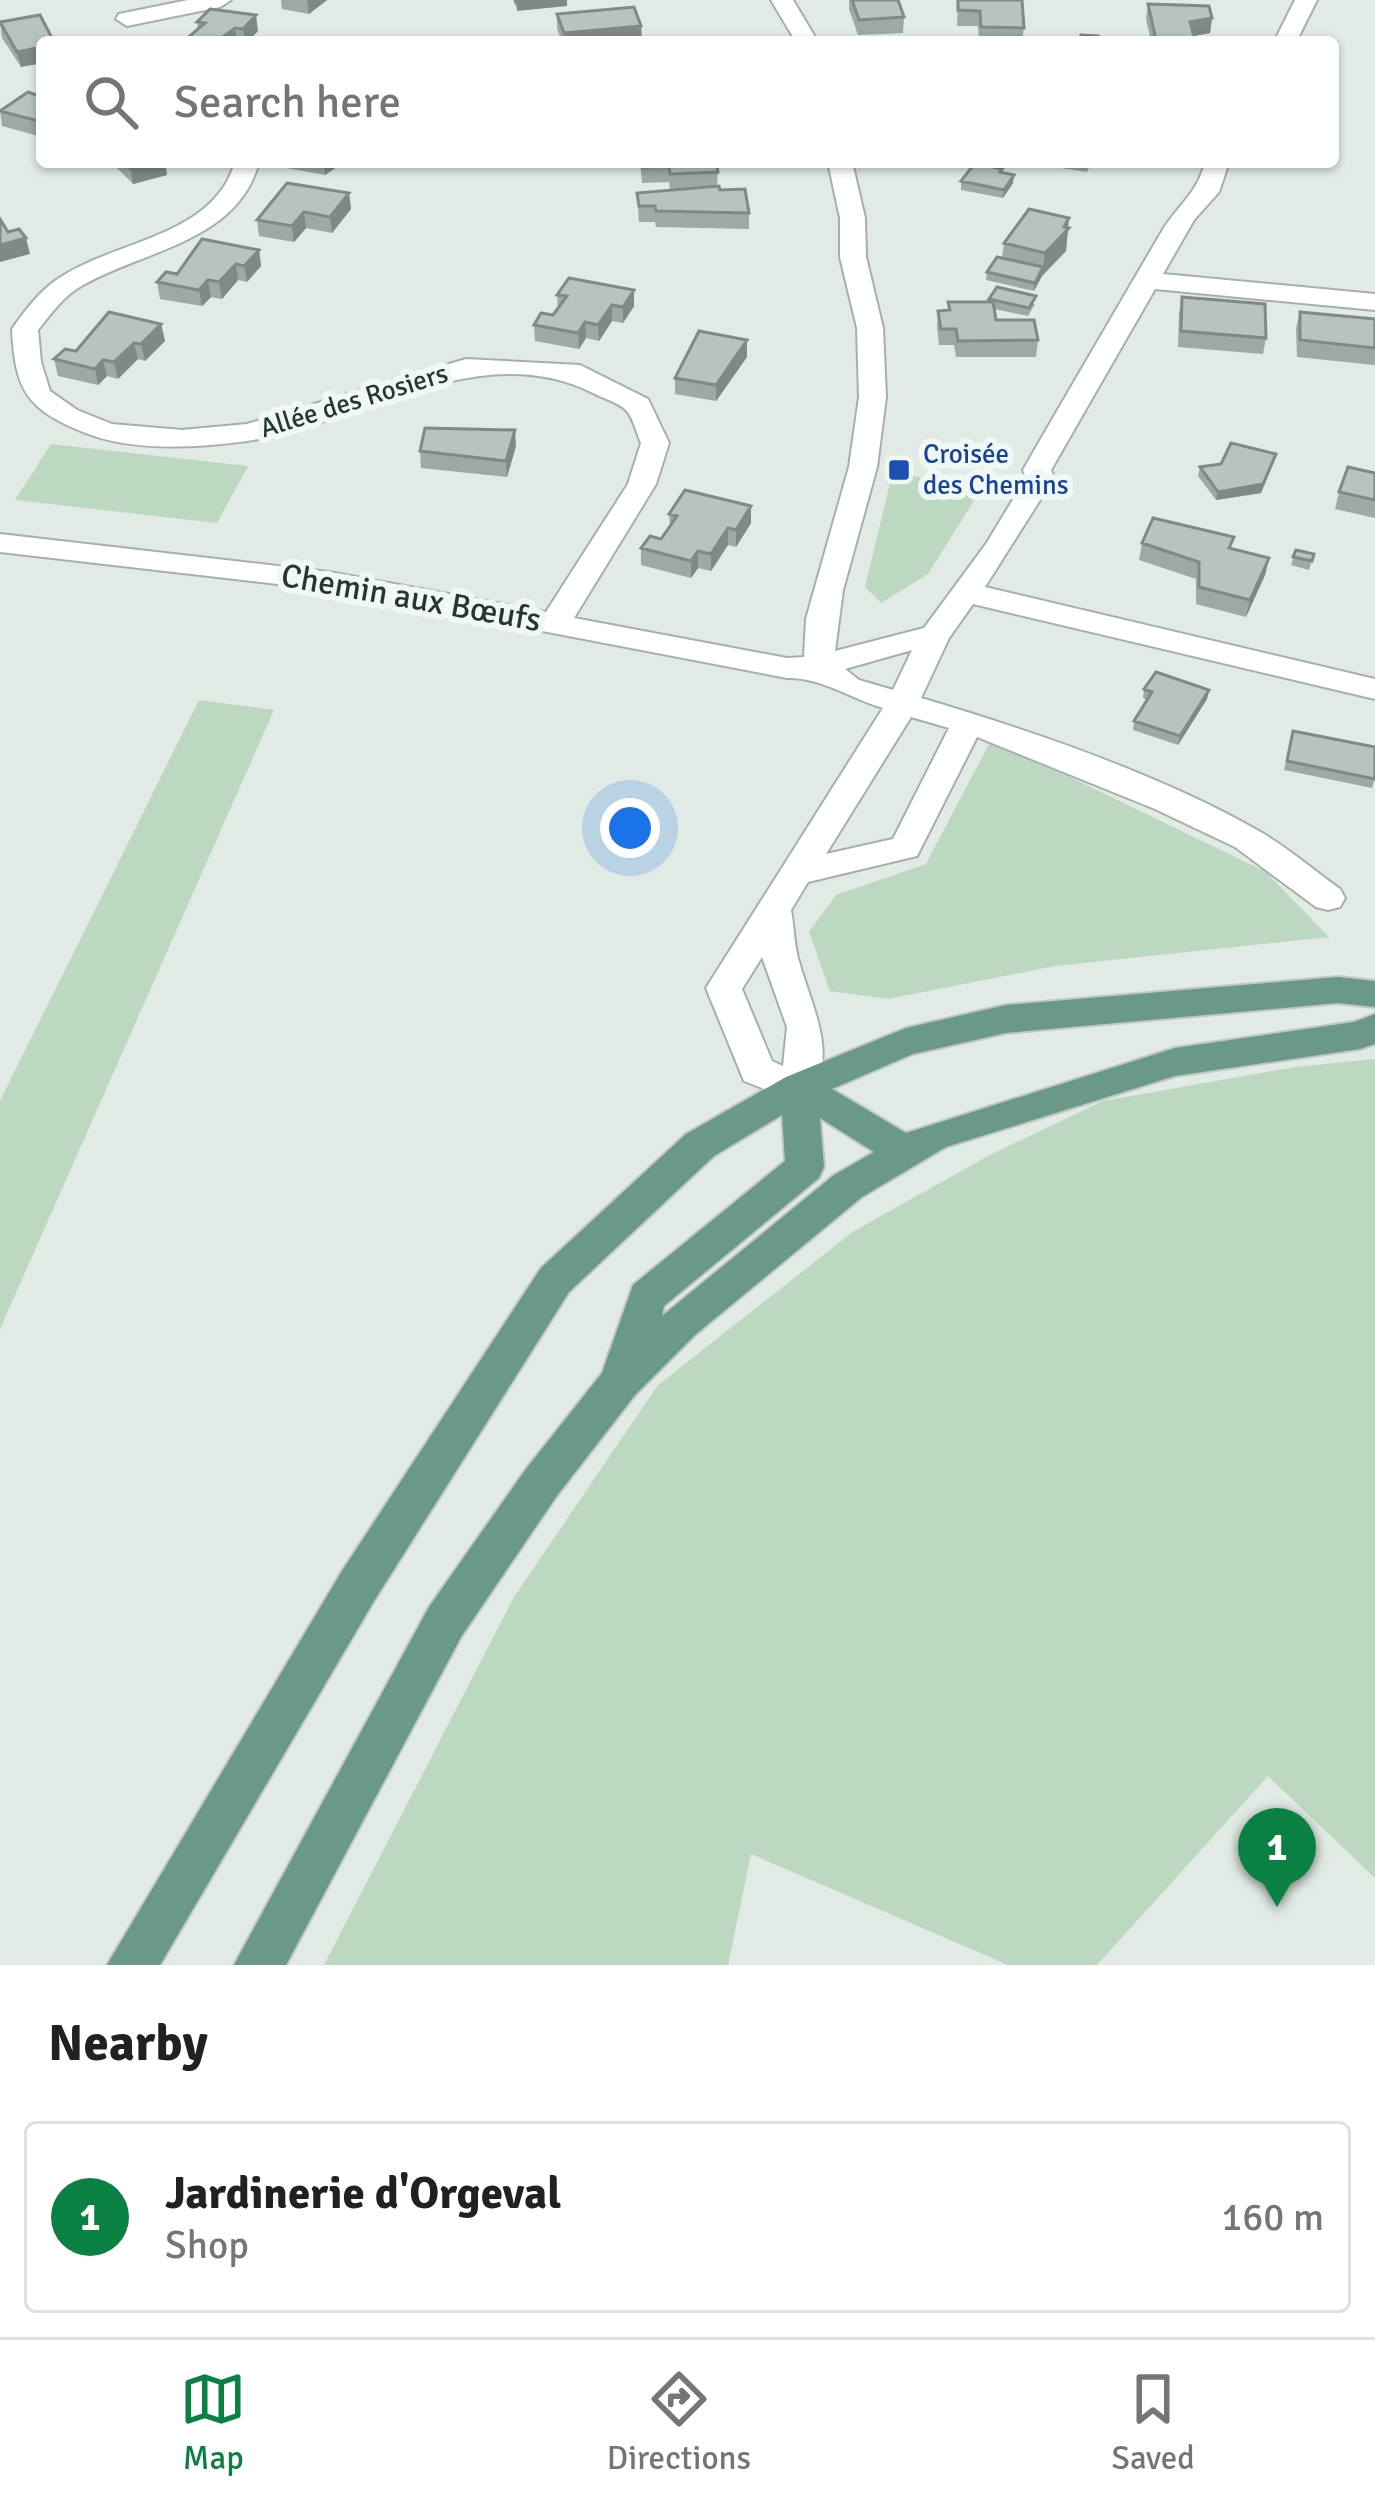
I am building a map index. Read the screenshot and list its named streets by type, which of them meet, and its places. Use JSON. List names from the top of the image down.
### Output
{
  "streets": {
    "street": ["Allée des Rosiers", "Chemin aux Bœufs"]
  },
  "crossings": [
    ["Allée des Rosiers", "Chemin aux Bœufs"]
  ],
  "places": {
    "transit": ["Croisée des Chemins"]
  },
  "page": {
    "search": "Search here",
    "pins": "1",
    "heading": "Nearby",
    "list": [
      {
        "mark": "1",
        "name": "Jardinerie d'Orgeval",
        "note": "Shop",
        "value": "160 m"
      }
    ],
    "nav": ["Map", "Directions", "Saved"]
  }
}
